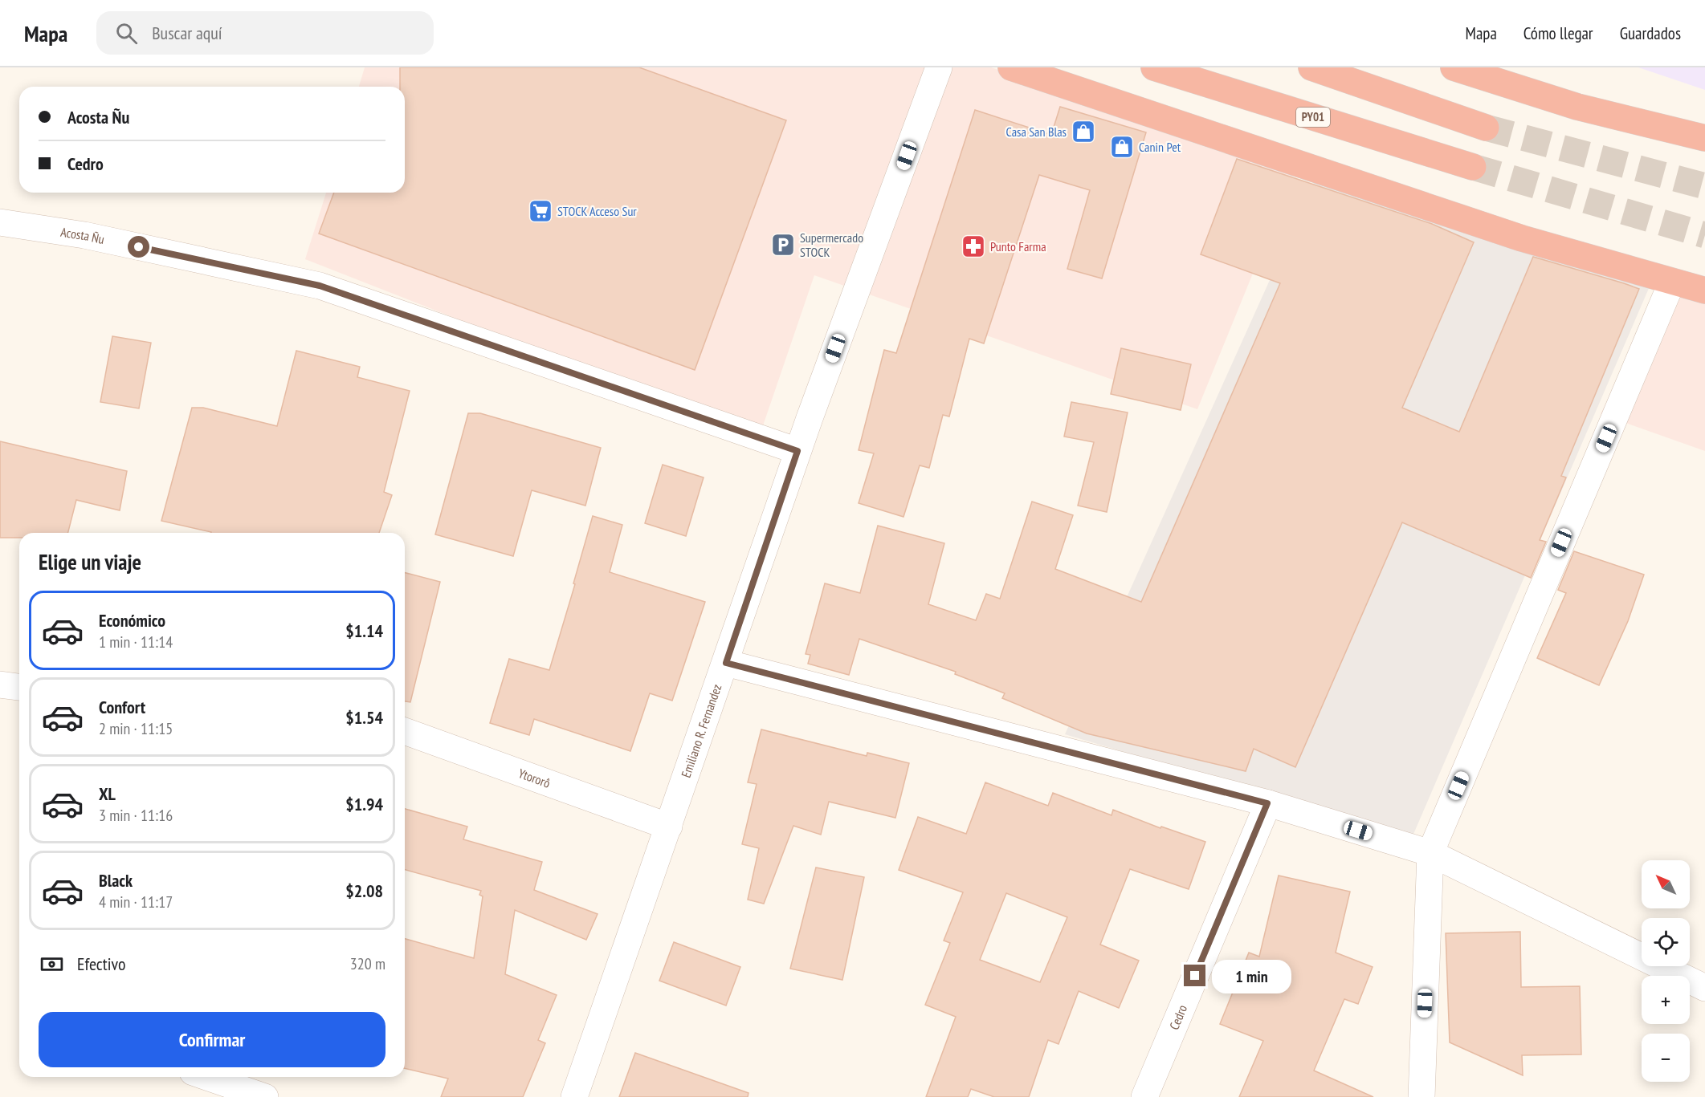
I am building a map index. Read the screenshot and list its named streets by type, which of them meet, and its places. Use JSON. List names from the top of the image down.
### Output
{
  "streets": {
    "highway": ["PY01"],
    "street": [
      "Acosta Ñu",
      "Emiliano R. Fernandez",
      "Ytororô",
      "Cedro"
    ]
  },
  "crossings": [
    ["Acosta Ñu", "Emiliano R. Fernandez"],
    ["Emiliano R. Fernandez", "Ytororô"]
  ],
  "places": {
    "shop": ["Casa San Blas", "Canin Pet"],
    "supermarket": ["STOCK Acceso Sur"],
    "parking": ["Supermercado STOCK"],
    "pharmacy": ["Punto Farma"]
  },
  "north": "top left",
  "page": {
    "header": "Mapa",
    "search": "Buscar aquí",
    "nav": ["Mapa", "Cómo llegar", "Guardados"],
    "banner": ["Acosta Ñu", "Cedro"],
    "heading": "Elige un viaje",
    "list": [
      {
        "name": "Económico",
        "note": "1 min · 11:14",
        "value": "$1.14"
      },
      {
        "name": "Confort",
        "note": "2 min · 11:15",
        "value": "$1.54"
      },
      {
        "name": "XL",
        "note": "3 min · 11:16",
        "value": "$1.94"
      },
      {
        "name": "Black",
        "note": "4 min · 11:17",
        "value": "$2.08"
      }
    ],
    "map_buttons": ["+", "−"],
    "pay": ["Efectivo", "320 m"],
    "bubble": "1 min",
    "buttons": "Confirmar"
  }
}
